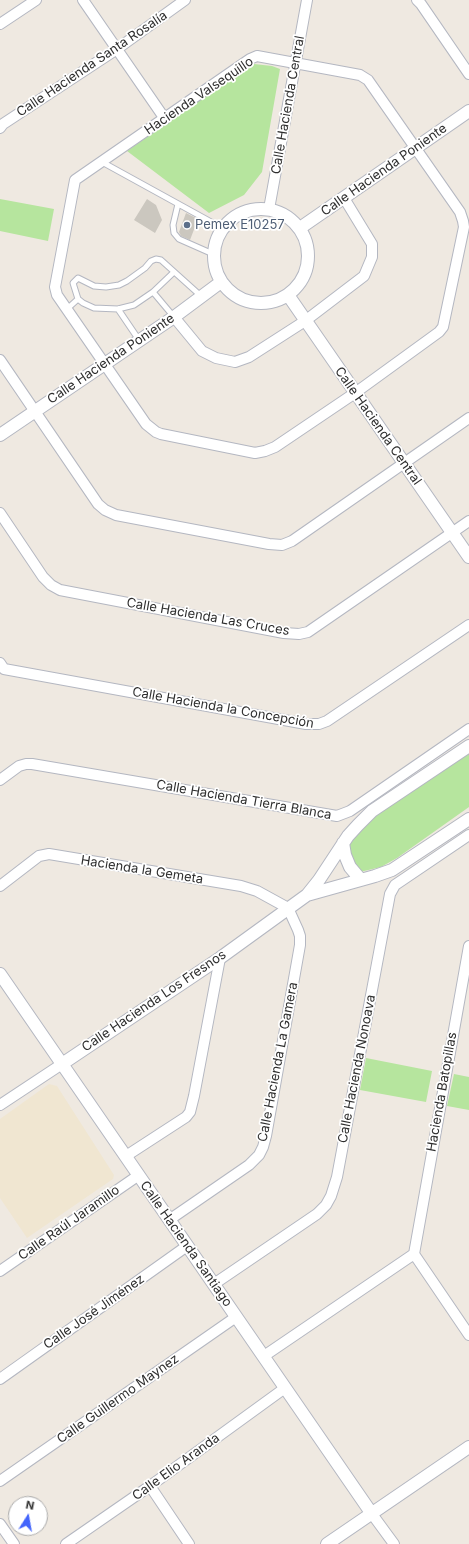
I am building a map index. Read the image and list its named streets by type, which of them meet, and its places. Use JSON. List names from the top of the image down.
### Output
{
  "streets": {
    "street": [
      "Calle Hacienda Santa Rosalía",
      "Hacienda Valsequillo",
      "Calle Hacienda Central",
      "Calle Hacienda Poniente",
      "Calle Hacienda Las Cruces",
      "Calle Hacienda la Concepción",
      "Calle Hacienda Tierra Blanca",
      "Hacienda la Gemeta",
      "Calle Hacienda Los Fresnos",
      "Calle Hacienda La Gamera",
      "Calle Hacienda Nonoava",
      "Hacienda Batopillas",
      "Calle Raúl Jaramillo",
      "Calle Hacienda Santiago",
      "Calle José Jiménez",
      "Calle Guillermo Maynez",
      "Calle Elio Aranda"
    ]
  },
  "crossings": [
    ["Hacienda Valsequillo", "Calle Hacienda Central"],
    ["Hacienda Valsequillo", "Calle Hacienda Poniente"],
    ["Calle Hacienda Central", "Calle Hacienda Poniente"],
    ["Calle Hacienda Central", "Calle Hacienda Las Cruces"],
    ["Hacienda la Gemeta", "Calle Hacienda Los Fresnos"],
    ["Hacienda la Gemeta", "Calle Hacienda La Gamera"],
    ["Calle Hacienda Los Fresnos", "Calle Hacienda La Gamera"],
    ["Calle Hacienda Los Fresnos", "Calle Hacienda Santiago"],
    ["Calle Hacienda La Gamera", "Calle Hacienda Santiago"],
    ["Calle Hacienda Nonoava", "Calle Hacienda Santiago"],
    ["Calle Raúl Jaramillo", "Calle Hacienda Santiago"],
    ["Calle Hacienda Santiago", "Calle José Jiménez"],
    ["Calle Hacienda Santiago", "Calle Guillermo Maynez"],
    ["Calle Hacienda Santiago", "Calle Elio Aranda"]
  ],
  "places": ["Pemex E10257"],
  "north": "top"
}
